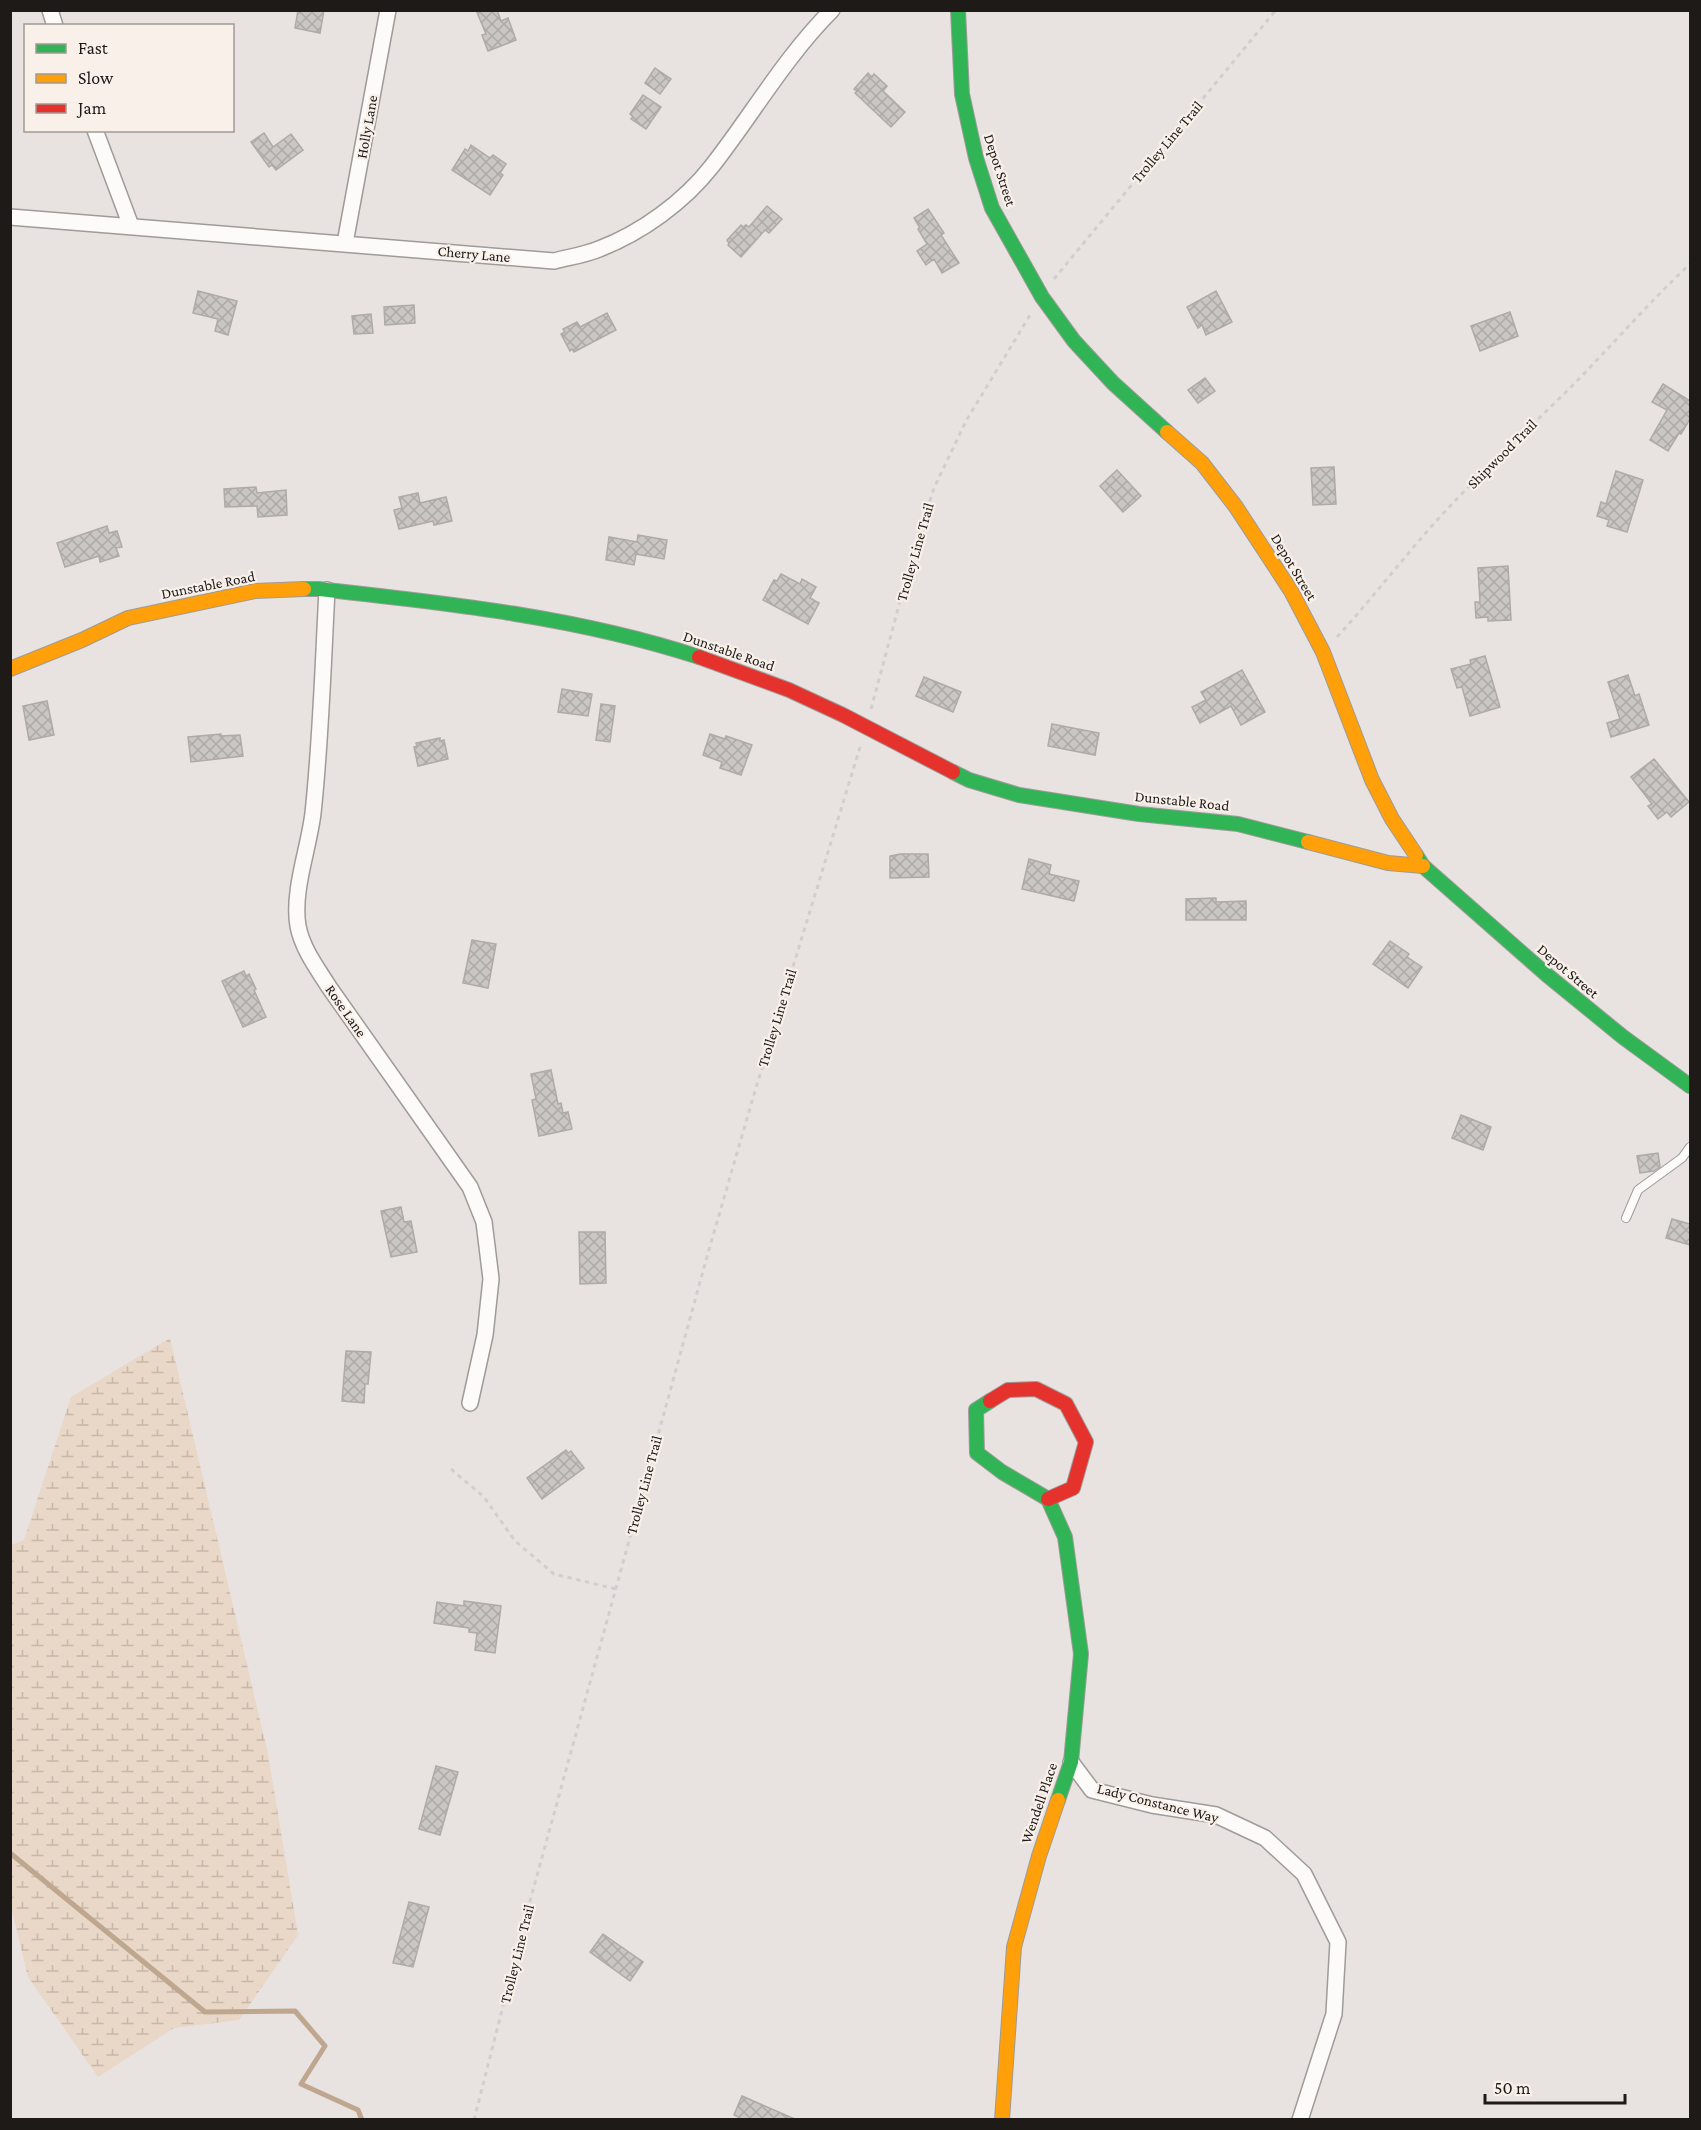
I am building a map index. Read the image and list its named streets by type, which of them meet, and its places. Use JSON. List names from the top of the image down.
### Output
{
  "streets": {
    "street": [
      "Holly Lane",
      "Depot Street",
      "Cherry Lane",
      "Dunstable Road",
      "Rose Lane",
      "Wendell Place",
      "Lady Constance Way"
    ],
    "path": ["Trolley Line Trail", "Shipwood Trail"]
  },
  "crossings": [
    ["Holly Lane", "Cherry Lane"],
    ["Trolley Line Trail", "Depot Street"],
    ["Trolley Line Trail", "Dunstable Road"],
    ["Depot Street", "Shipwood Trail"],
    ["Depot Street", "Dunstable Road"],
    ["Dunstable Road", "Rose Lane"],
    ["Wendell Place", "Lady Constance Way"]
  ],
  "legend": ["Fast", "Slow", "Jam"],
  "scale_bar": "50 m"
}
